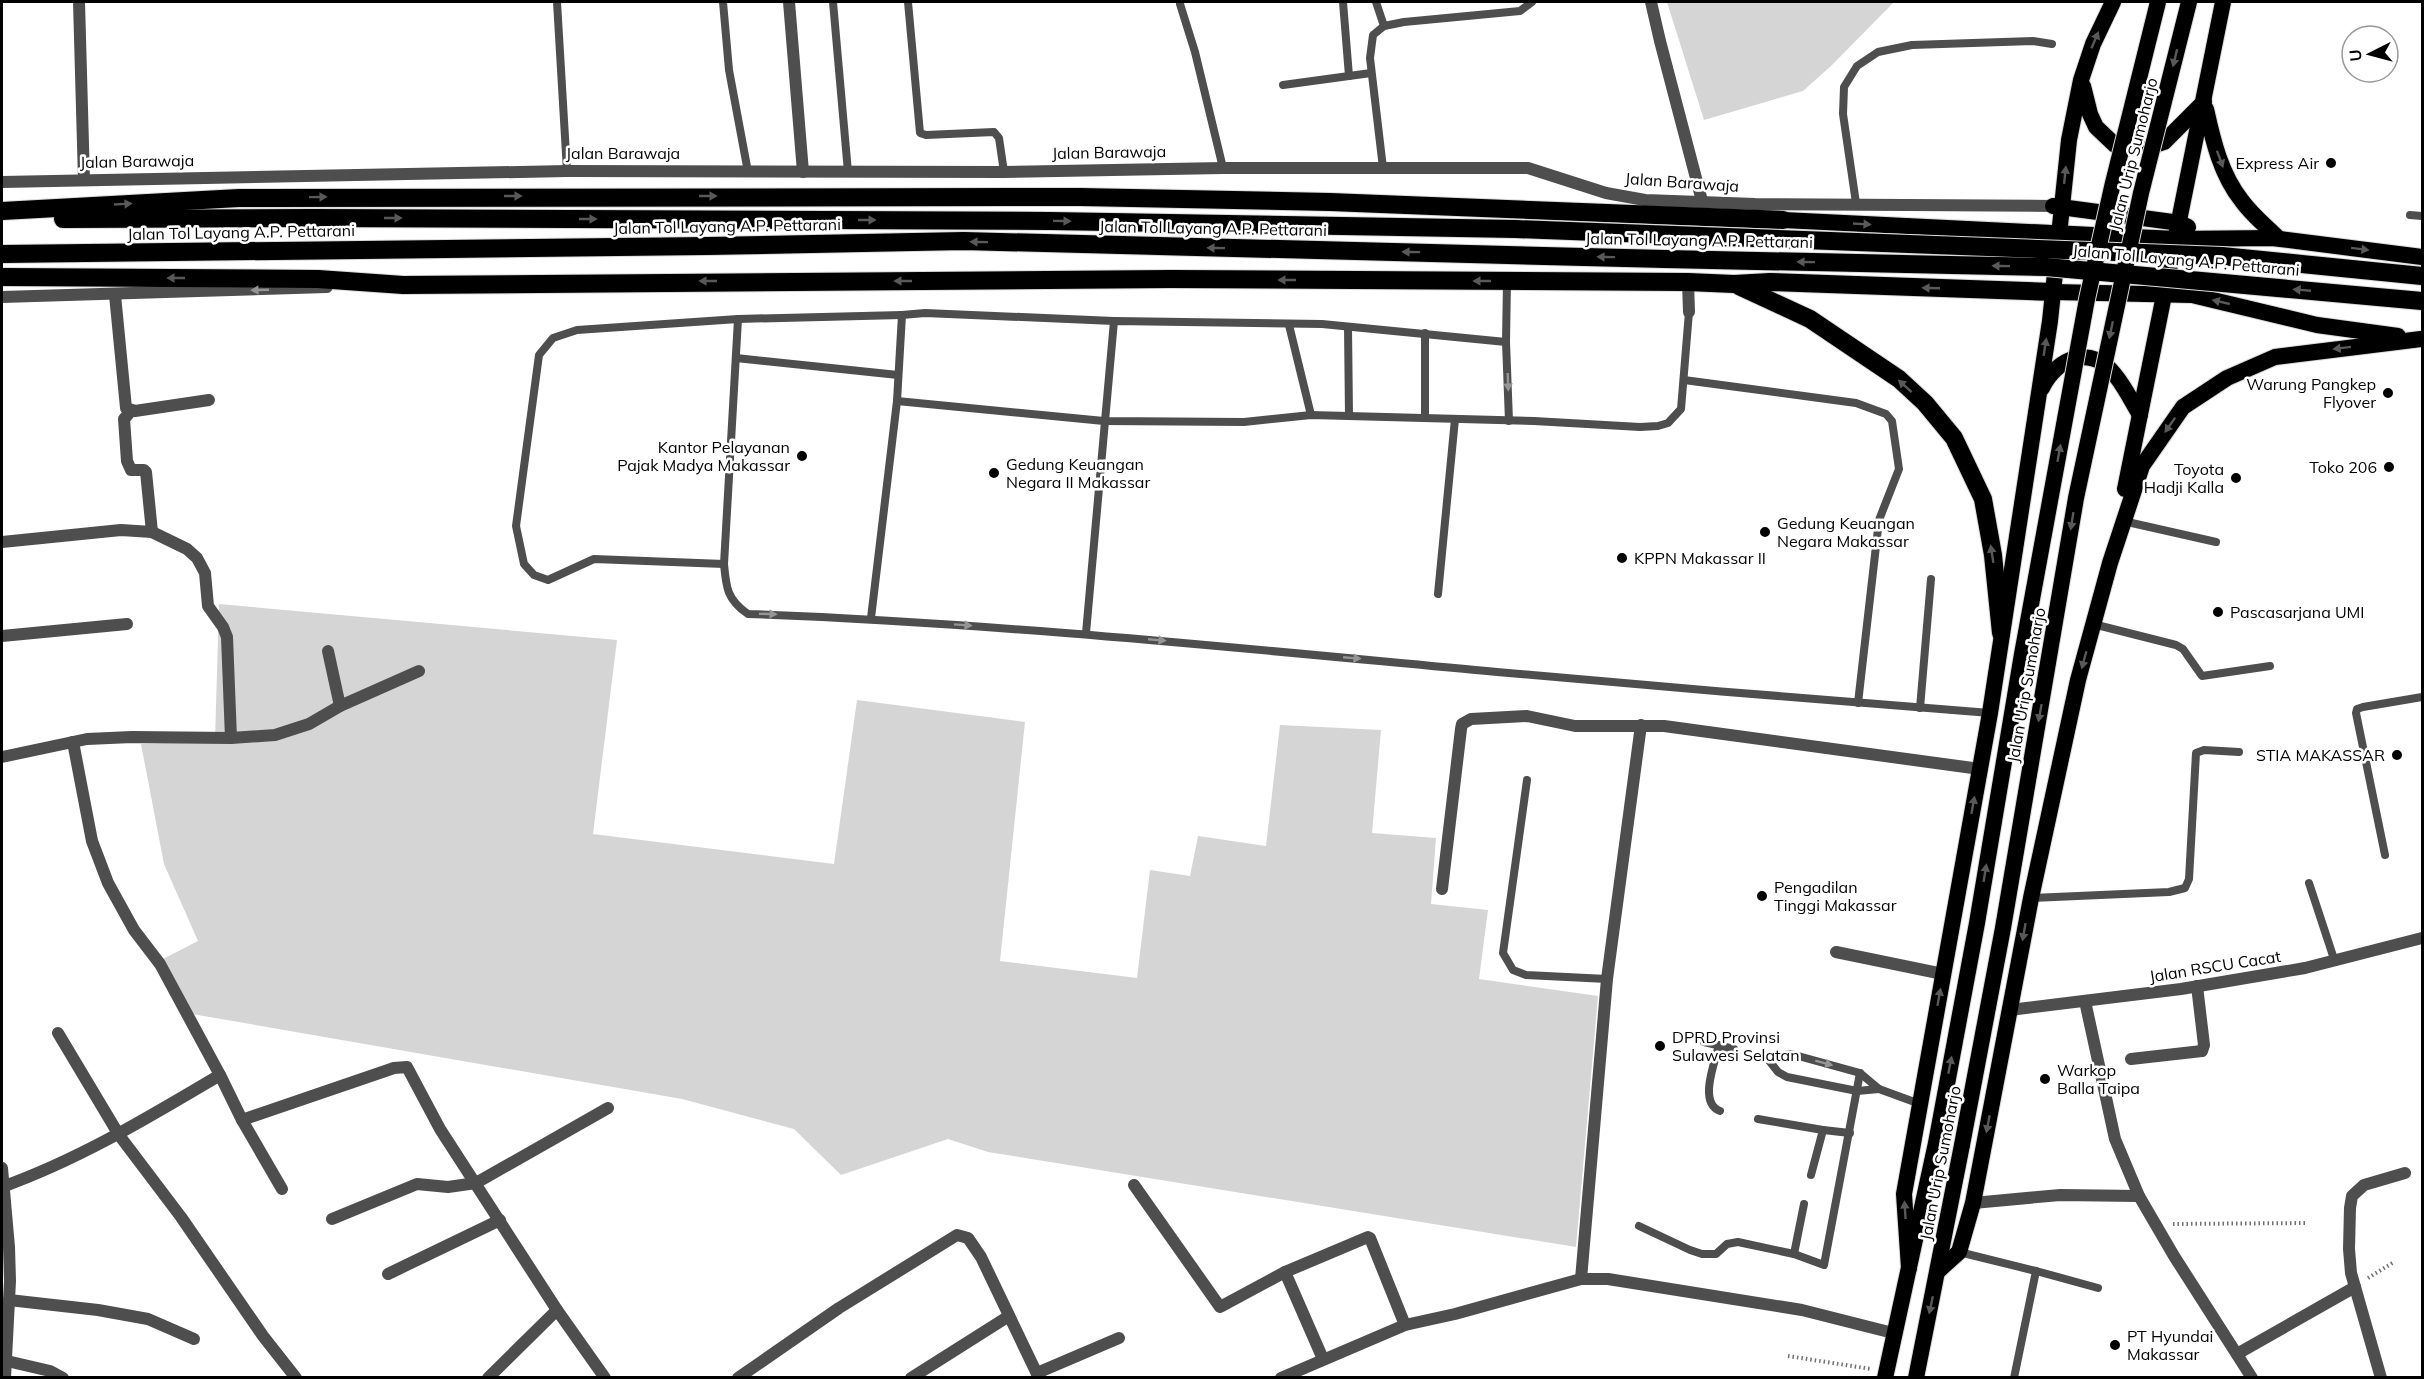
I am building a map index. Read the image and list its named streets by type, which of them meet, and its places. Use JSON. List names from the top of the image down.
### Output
{
  "streets": {
    "highway": ["Jalan Barawaja", "Jalan Urip Sumoharjo", "Jalan Tol Layang A.P. Pettarani"],
    "street": ["Jalan RSCU Cacat"]
  },
  "places": [
    "Express Air",
    "Warung Pangkep Flyover",
    "Kantor Pelayanan Pajak Madya Makassar",
    "Toko 206",
    "Gedung Keuangan Negara II Makassar",
    "Toyota Hadji Kalla",
    "Gedung Keuangan Negara Makassar",
    "KPPN Makassar II",
    "Pascasarjana UMI",
    "STIA MAKASSAR",
    "Pengadilan Tinggi Makassar",
    "DPRD Provinsi Sulawesi Selatan",
    "Warkop Balla Taipa",
    "PT Hyundai Makassar"
  ],
  "north": "left"
}
